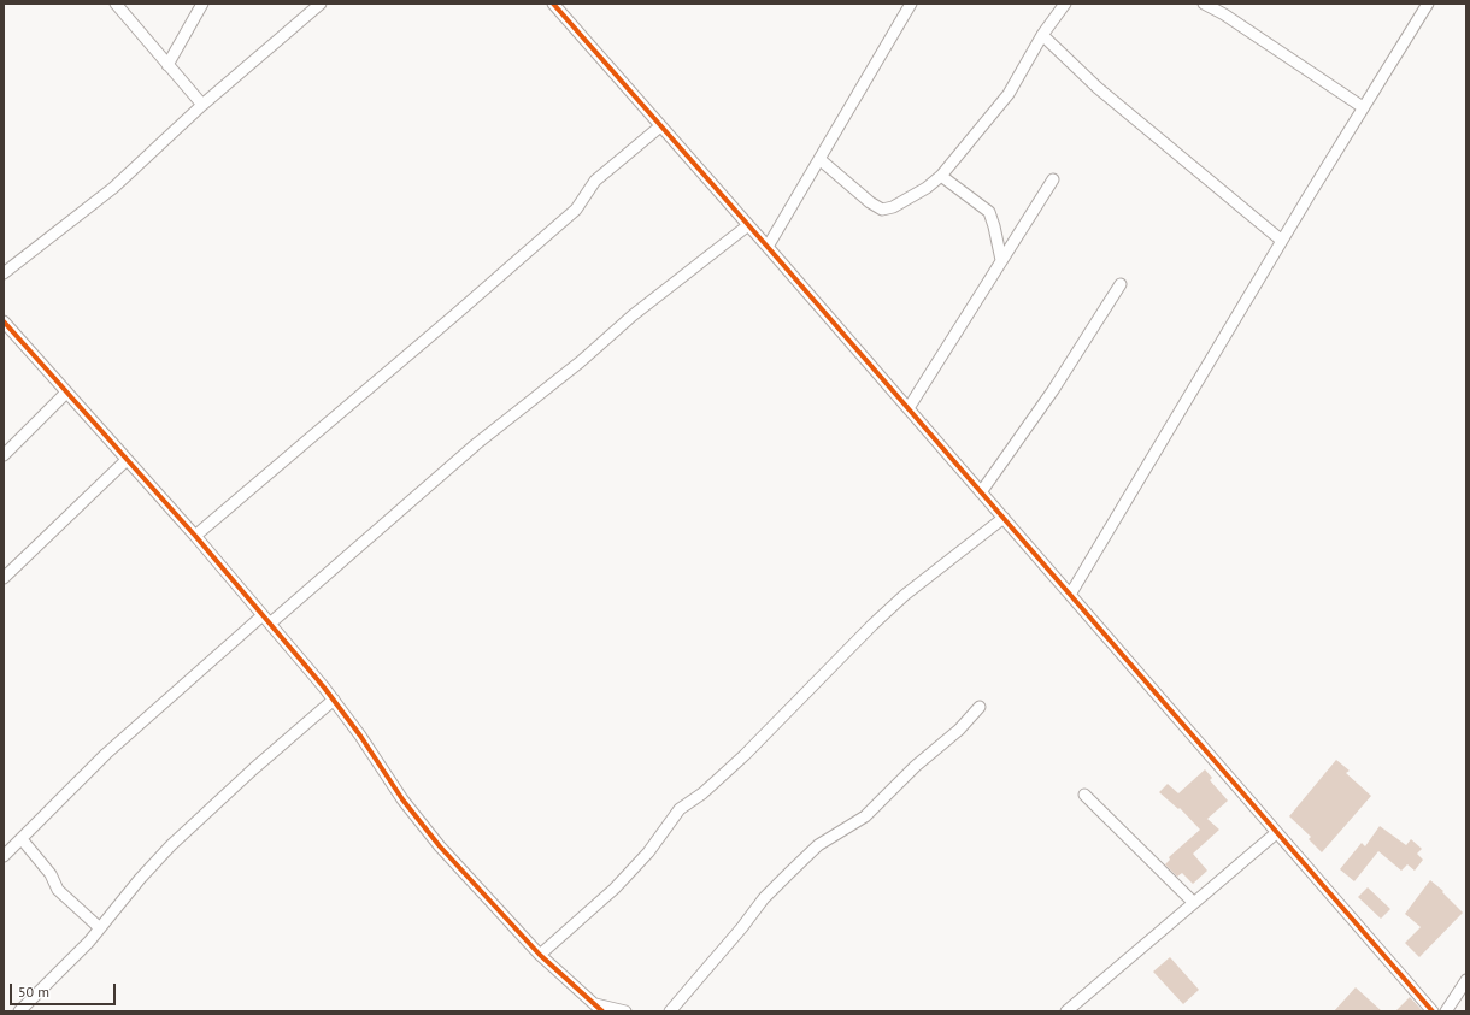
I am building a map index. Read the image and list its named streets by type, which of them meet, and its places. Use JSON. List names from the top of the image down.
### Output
{
  "scale_bar": "50 m"
}
